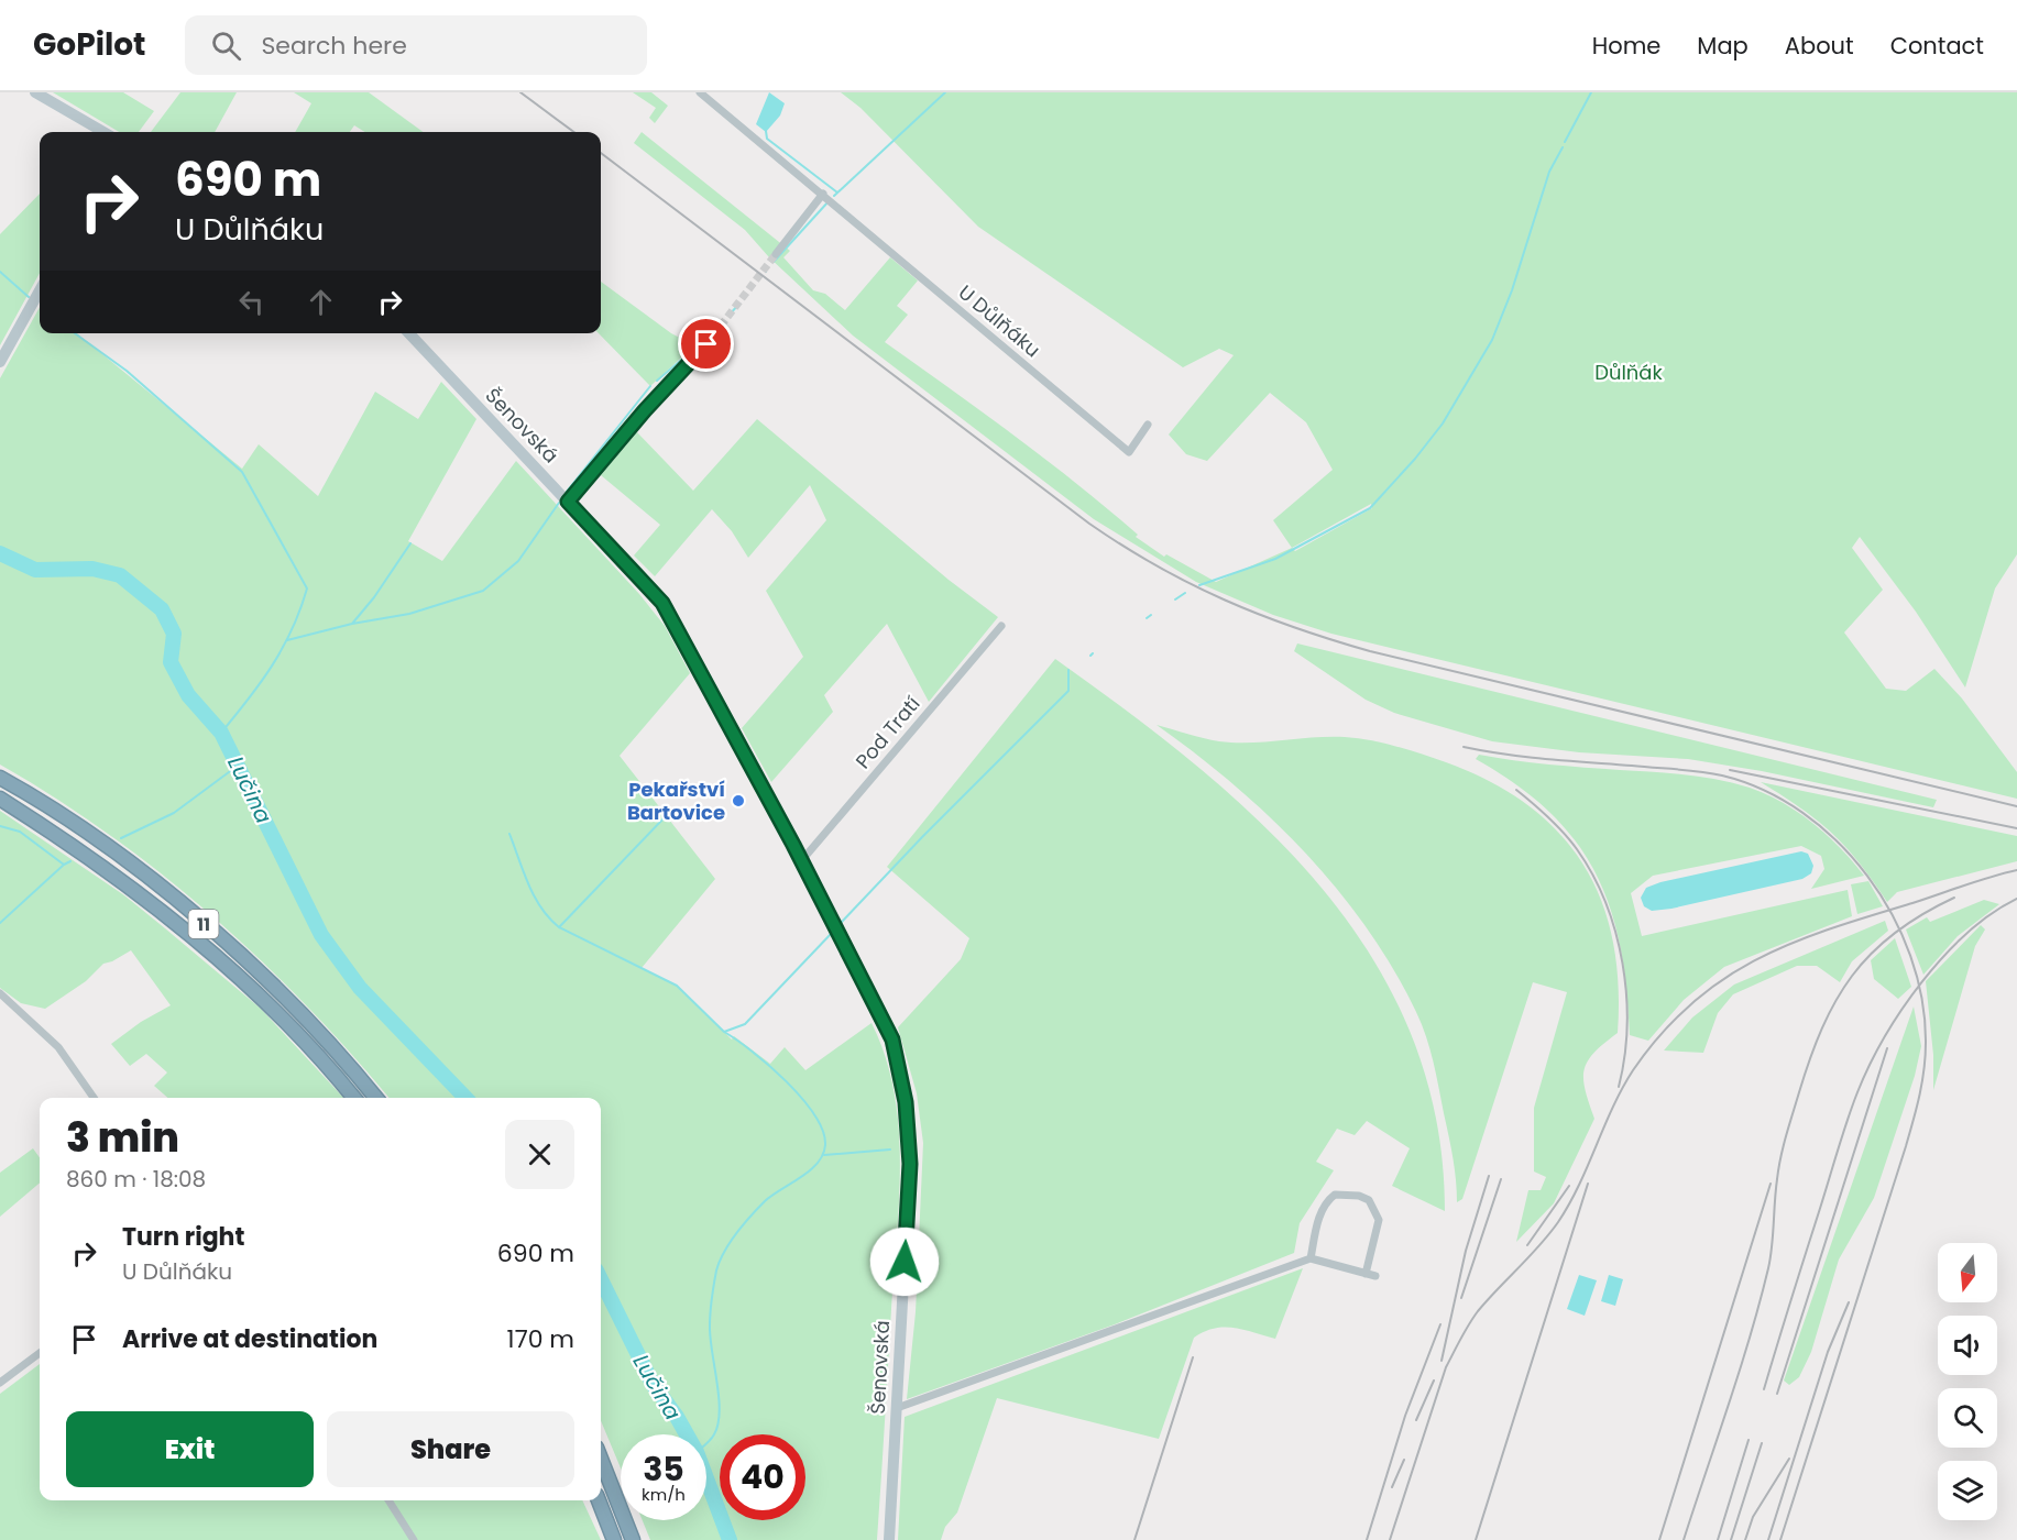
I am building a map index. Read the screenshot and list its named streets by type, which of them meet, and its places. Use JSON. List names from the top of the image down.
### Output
{
  "streets": {
    "highway": ["11"],
    "street": ["U Důlňáku", "Šenovská", "Pod Tratí"]
  },
  "crossings": [
    ["Šenovská", "Pod Tratí"]
  ],
  "water": ["Lučina"],
  "parks": ["Důlňák"],
  "places": ["Pekařství Bartovice"],
  "north": "bottom",
  "page": {
    "header": "GoPilot",
    "search": "Search here",
    "nav": [
      "Home",
      "Map",
      "About",
      "Contact"
    ],
    "turn": ["690 m", "U Důlňáku"],
    "heading": ["3 min", "860 m · 18:08"],
    "list": [
      {
        "name": "Turn right",
        "note": "U Důlňáku",
        "value": "690 m"
      },
      {
        "name": "Arrive at destination",
        "value": "170 m"
      }
    ],
    "buttons": ["Exit", "Share"],
    "speed": "35 km/h",
    "limit": "40"
  }
}
